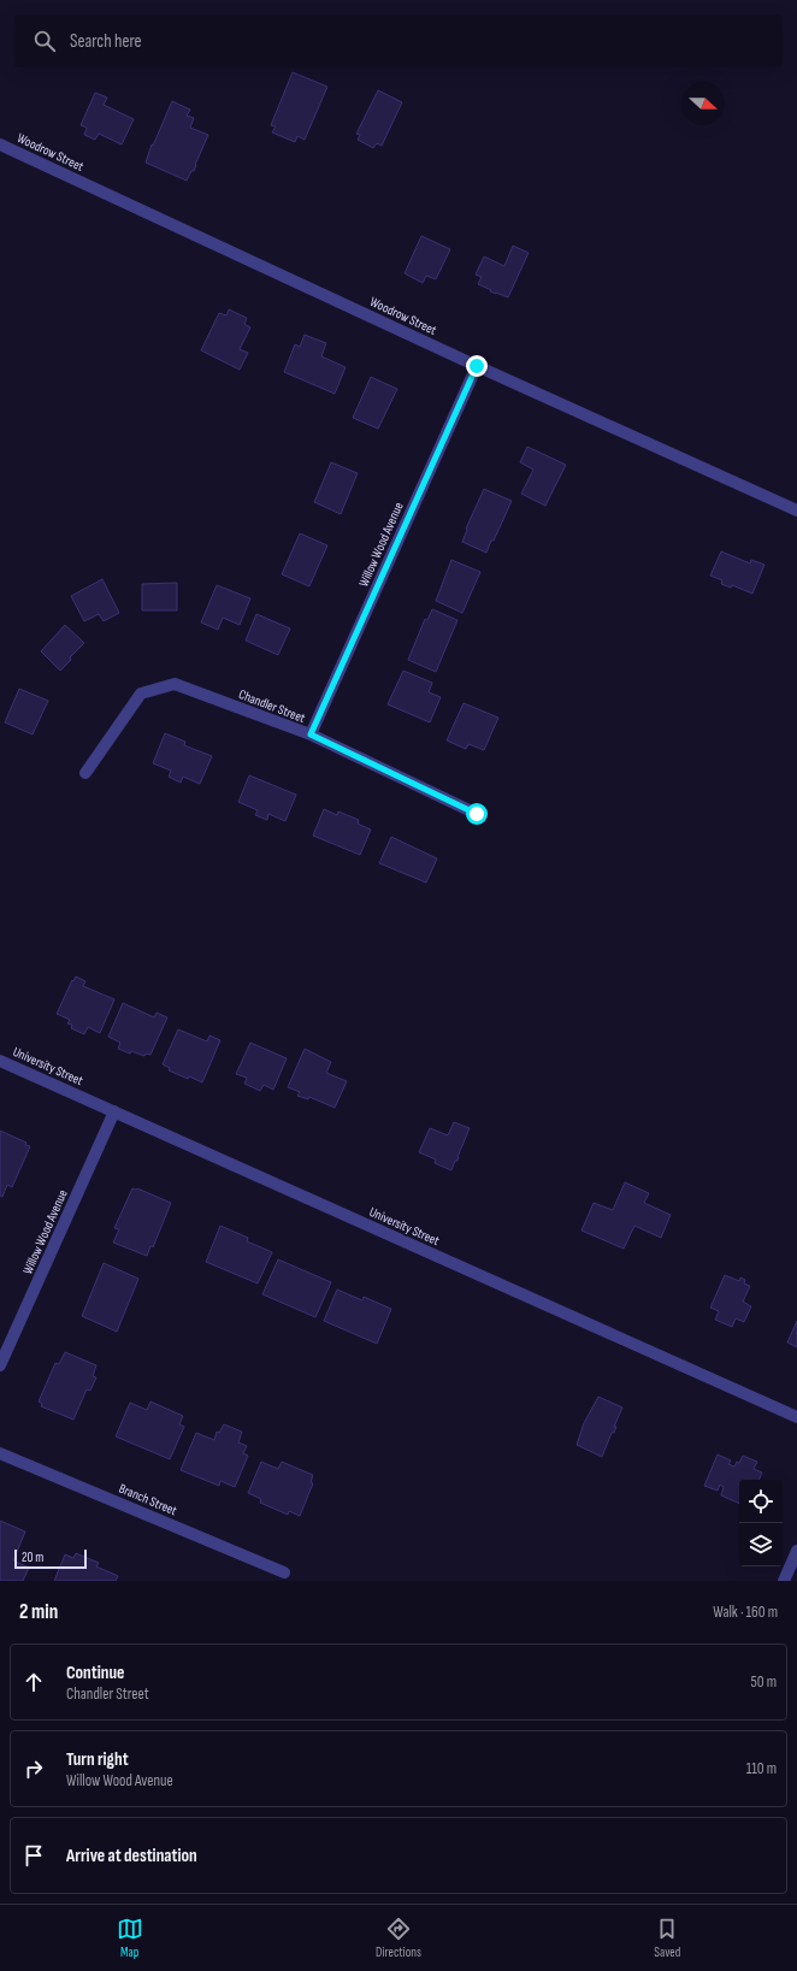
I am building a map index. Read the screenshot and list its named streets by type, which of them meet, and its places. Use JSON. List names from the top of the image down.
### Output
{
  "streets": {
    "street": [
      "Woodrow Street",
      "Willow Wood Avenue",
      "Chandler Street",
      "University Street",
      "Branch Street"
    ]
  },
  "crossings": [
    ["Woodrow Street", "Willow Wood Avenue"],
    ["Willow Wood Avenue", "Chandler Street"],
    ["Willow Wood Avenue", "University Street"]
  ],
  "scale_bar": "20 m",
  "north": "right",
  "page": {
    "search": "Search here",
    "scale": "20 m",
    "heading": ["2 min", "Walk · 160 m"],
    "list": [
      ["Continue", "Chandler Street", "50 m"],
      ["Turn right", "Willow Wood Avenue", "110 m"],
      "Arrive at destination"
    ],
    "nav": ["Map", "Directions", "Saved"]
  }
}
